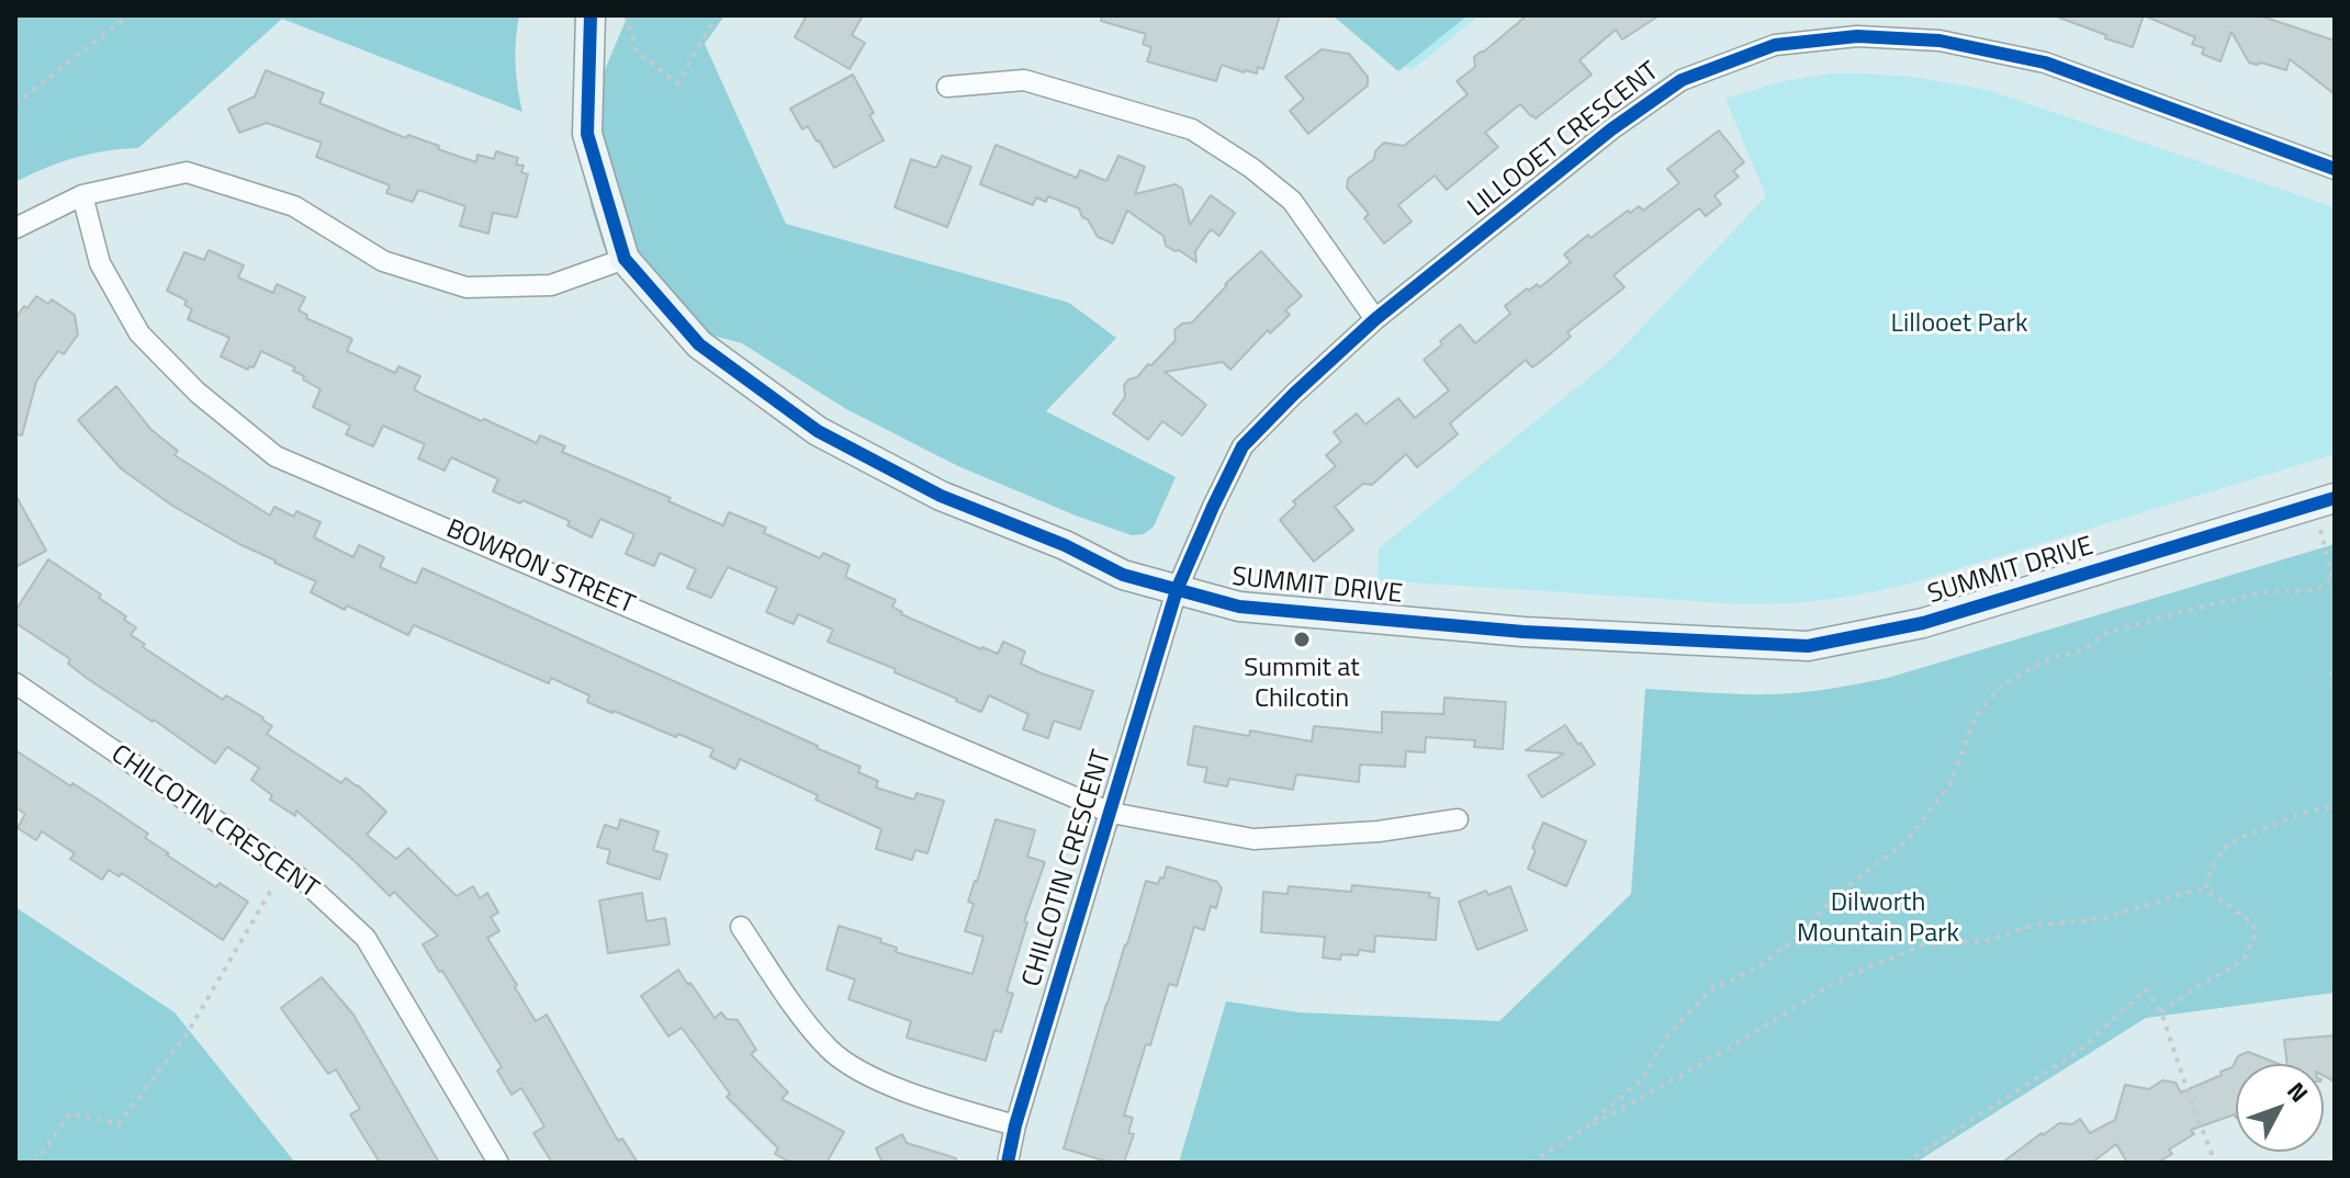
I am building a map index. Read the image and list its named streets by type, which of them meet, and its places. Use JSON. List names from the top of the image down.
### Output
{
  "streets": {
    "street": [
      "LILLOOET CRESCENT",
      "BOWRON STREET",
      "SUMMIT DRIVE",
      "CHILCOTIN CRESCENT"
    ]
  },
  "crossings": [
    ["LILLOOET CRESCENT", "SUMMIT DRIVE"],
    ["LILLOOET CRESCENT", "CHILCOTIN CRESCENT"],
    ["BOWRON STREET", "CHILCOTIN CRESCENT"],
    ["SUMMIT DRIVE", "CHILCOTIN CRESCENT"]
  ],
  "parks": ["Lillooet Park", "Dilworth Mountain Park"],
  "places": ["Summit at Chilcotin"],
  "north": "top right"
}
